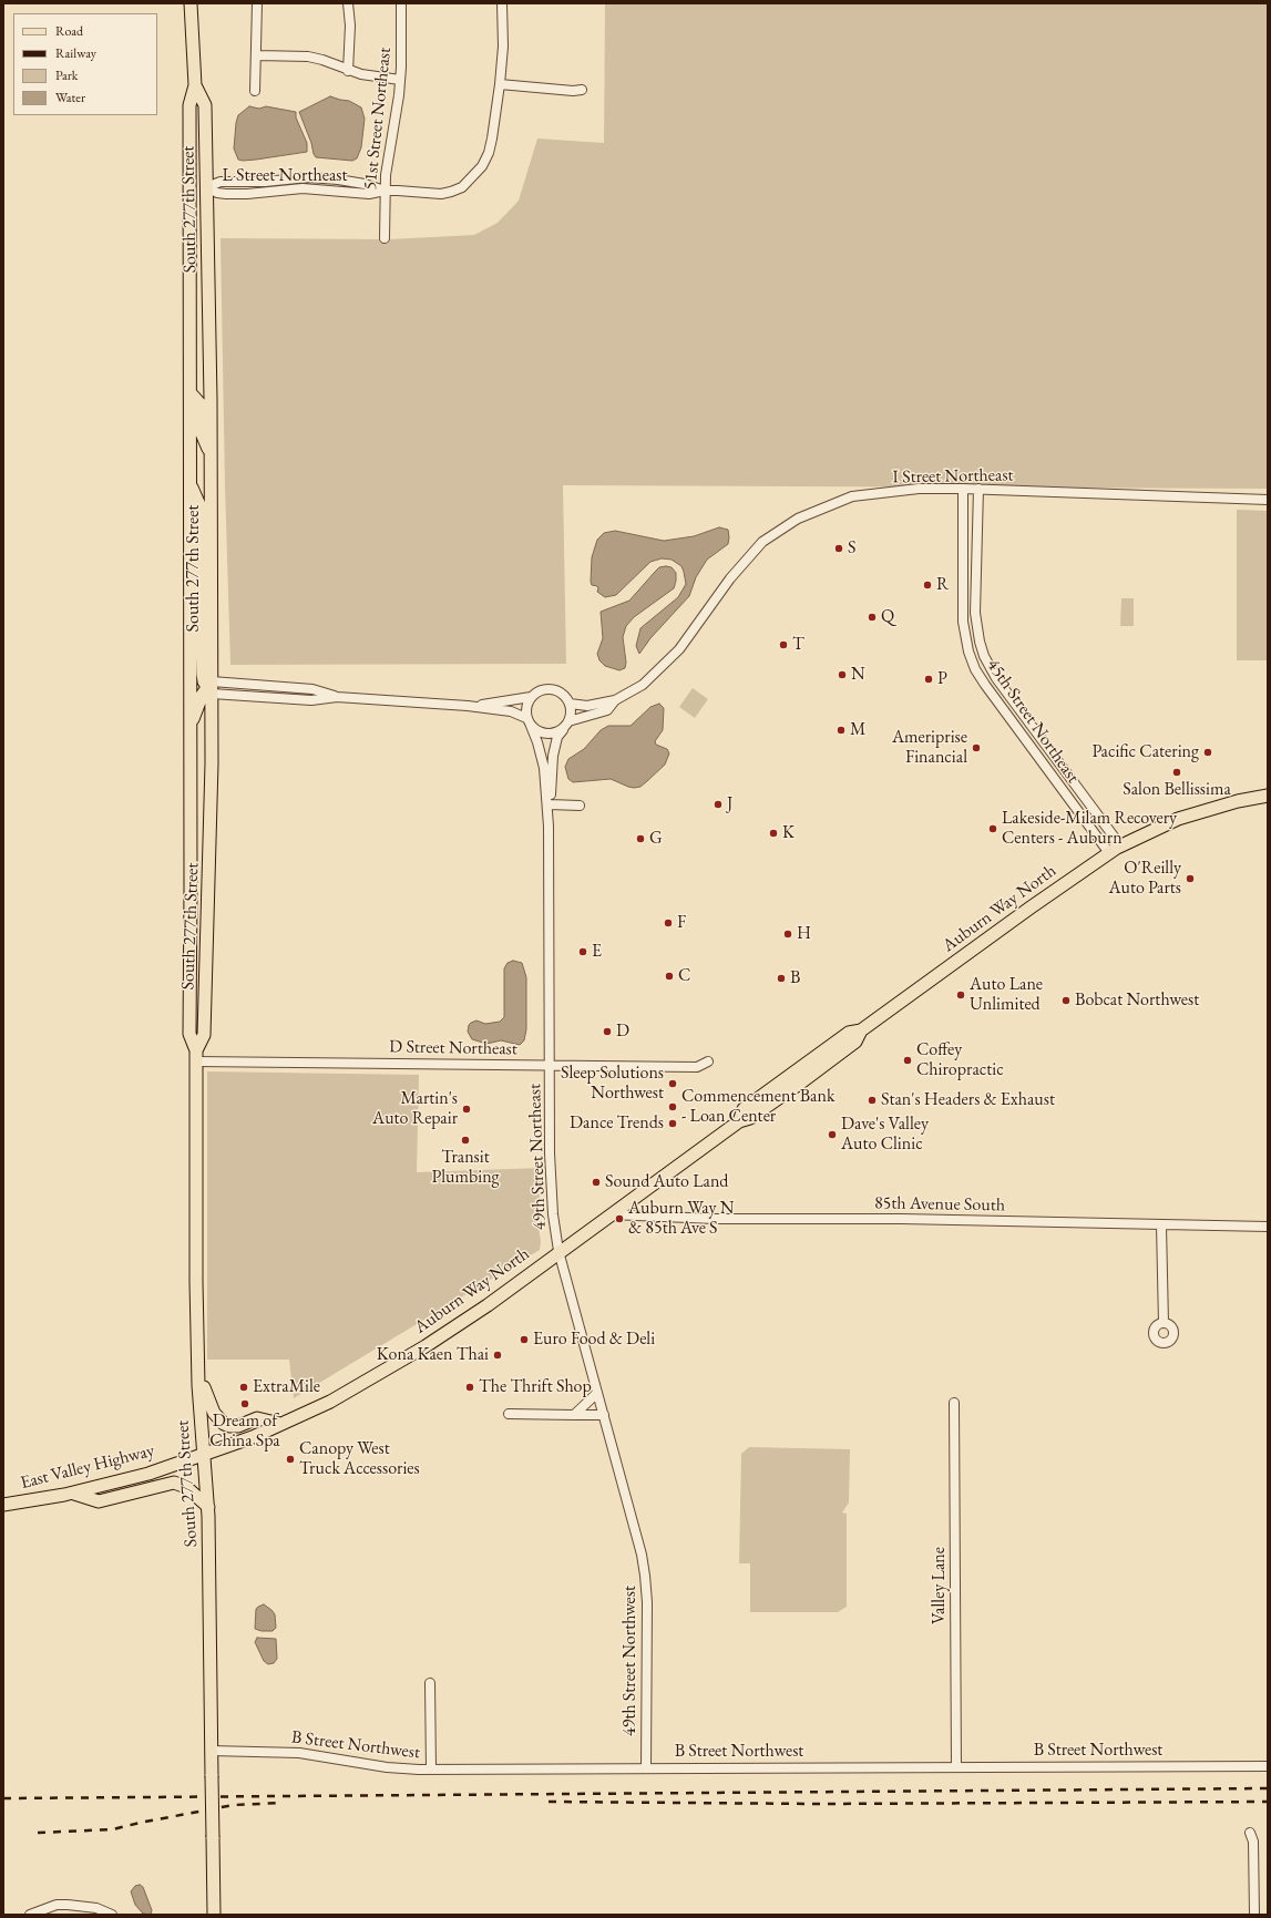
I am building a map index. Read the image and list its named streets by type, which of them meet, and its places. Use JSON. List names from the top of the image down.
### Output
{
  "streets": {
    "main road": ["South 277th Street", "Auburn Way North", "East Valley Highway"],
    "street": [
      "51st Street Northeast",
      "L Street Northeast",
      "I Street Northeast",
      "45th Street Northeast",
      "D Street Northeast",
      "49th Street Northeast",
      "85th Avenue South",
      "Valley Lane",
      "49th Street Northwest",
      "B Street Northwest"
    ]
  },
  "crossings": [
    ["51st Street Northeast", "L Street Northeast"],
    ["L Street Northeast", "South 277th Street"],
    ["South 277th Street", "Auburn Way North"],
    ["South 277th Street", "D Street Northeast"],
    ["South 277th Street", "East Valley Highway"],
    ["South 277th Street", "B Street Northwest"],
    ["I Street Northeast", "45th Street Northeast"],
    ["I Street Northeast", "49th Street Northeast"],
    ["45th Street Northeast", "Auburn Way North"],
    ["Auburn Way North", "49th Street Northeast"],
    ["Auburn Way North", "85th Avenue South"],
    ["Auburn Way North", "East Valley Highway"],
    ["D Street Northeast", "49th Street Northeast"],
    ["49th Street Northeast", "49th Street Northwest"],
    ["Valley Lane", "B Street Northwest"],
    ["49th Street Northwest", "B Street Northwest"]
  ],
  "places": [
    "S",
    "R",
    "Q",
    "T",
    "N",
    "P",
    "M",
    "Ameriprise Financial",
    "Pacific Catering",
    "Salon Bellissima",
    "J",
    "Lakeside-Milam Recovery Centers - Auburn",
    "K",
    "G",
    "O'Reilly Auto Parts",
    "F",
    "H",
    "E",
    "C",
    "B",
    "Auto Lane Unlimited",
    "Bobcat Northwest",
    "D",
    "Coffey Chiropractic",
    "Sleep Solutions Northwest",
    "Stan's Headers & Exhaust",
    "Commencement Bank - Loan Center",
    "Martin's Auto Repair",
    "Dance Trends",
    "Dave's Valley Auto Clinic",
    "Transit Plumbing",
    "Sound Auto Land",
    "Auburn Way N & 85th Ave S",
    "Euro Food & Deli",
    "Kona Kaen Thai",
    "ExtraMile",
    "The Thrift Shop",
    "Dream of China Spa",
    "Canopy West Truck Accessories"
  ],
  "legend": [
    "Road",
    "Railway",
    "Park",
    "Water"
  ]
}
